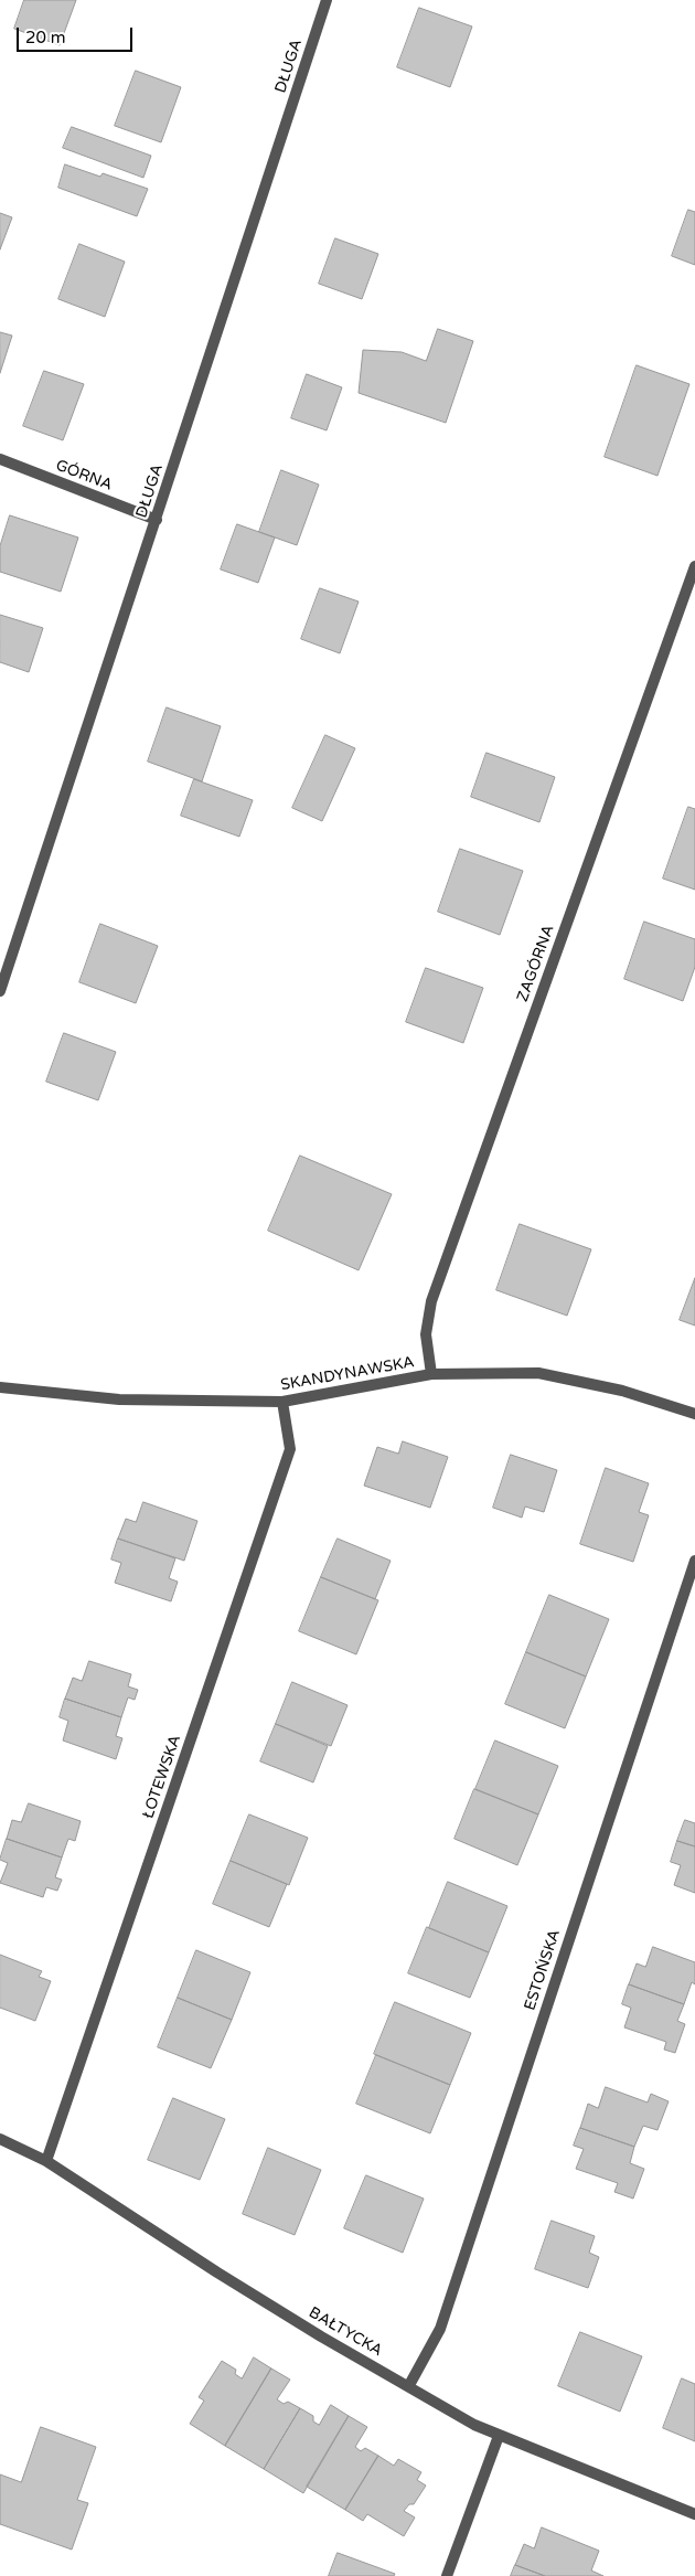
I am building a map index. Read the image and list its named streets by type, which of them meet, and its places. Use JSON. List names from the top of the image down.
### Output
{
  "streets": {
    "street": [
      "DŁUGA",
      "GÓRNA",
      "ZAGÓRNA",
      "SKANDYNAWSKA",
      "ŁOTEWSKA",
      "ESTOŃSKA",
      "BAŁTYCKA"
    ]
  },
  "crossings": [
    ["DŁUGA", "GÓRNA"],
    ["ZAGÓRNA", "SKANDYNAWSKA"],
    ["SKANDYNAWSKA", "ŁOTEWSKA"],
    ["ŁOTEWSKA", "BAŁTYCKA"],
    ["ESTOŃSKA", "BAŁTYCKA"]
  ],
  "scale_bar": "20 m"
}
